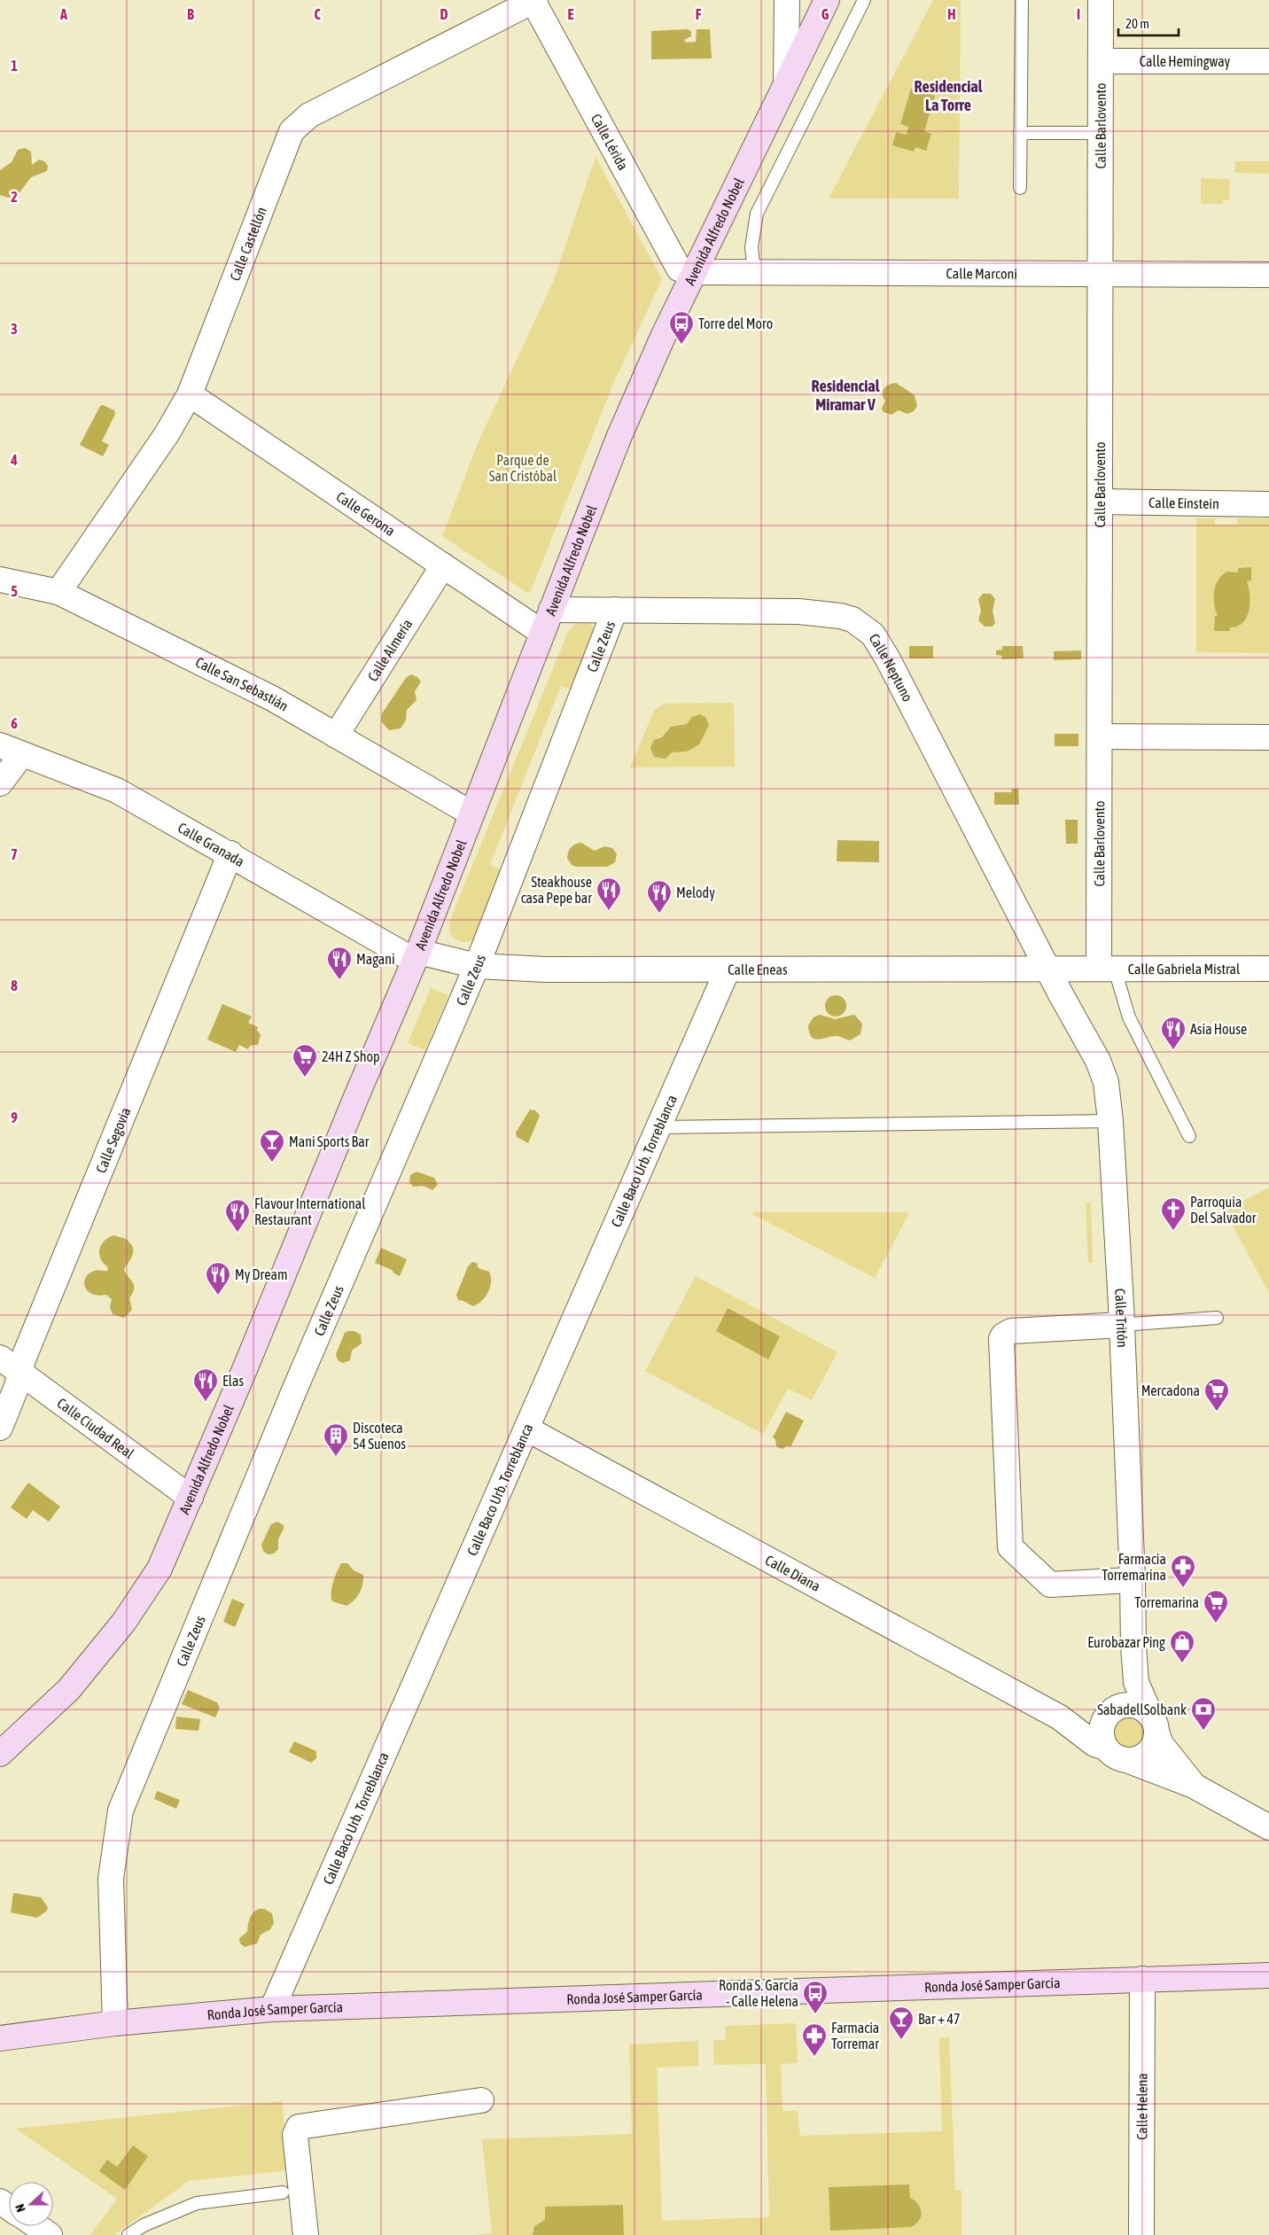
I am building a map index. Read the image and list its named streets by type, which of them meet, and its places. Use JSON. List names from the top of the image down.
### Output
{
  "streets": {
    "main road": ["Avenida Alfredo Nobel", "Ronda José Samper García"],
    "street": [
      "Calle Hemingway",
      "Calle Barlovento",
      "Calle Lérida",
      "Calle Castellón",
      "Calle Marconi",
      "Calle Einstein",
      "Calle Gerona",
      "Calle Zeus",
      "Calle Almería",
      "Calle Neptuno",
      "Calle San Sebastián",
      "Calle Granada",
      "Calle Eneas",
      "Calle Gabriela Mistral",
      "Calle Segovia",
      "Calle Baco Urb. Torreblanca",
      "Calle Tritón",
      "Calle Ciudad Real",
      "Calle Diana",
      "Calle Helena"
    ]
  },
  "crossings": [
    ["Calle Hemingway", "Calle Barlovento"],
    ["Calle Barlovento", "Calle Marconi"],
    ["Calle Barlovento", "Calle Einstein"],
    ["Calle Barlovento", "Calle Eneas"],
    ["Calle Barlovento", "Calle Gabriela Mistral"],
    ["Calle Lérida", "Avenida Alfredo Nobel"],
    ["Calle Lérida", "Calle Castellón"],
    ["Calle Lérida", "Calle Marconi"],
    ["Avenida Alfredo Nobel", "Calle Marconi"],
    ["Avenida Alfredo Nobel", "Calle Gerona"],
    ["Avenida Alfredo Nobel", "Calle Neptuno"],
    ["Avenida Alfredo Nobel", "Calle San Sebastián"],
    ["Avenida Alfredo Nobel", "Calle Granada"],
    ["Avenida Alfredo Nobel", "Calle Eneas"],
    ["Avenida Alfredo Nobel", "Calle Ciudad Real"],
    ["Calle Castellón", "Calle Gerona"],
    ["Calle Castellón", "Calle San Sebastián"],
    ["Calle Gerona", "Calle Almería"],
    ["Calle Zeus", "Calle Neptuno"],
    ["Calle Zeus", "Calle Eneas"],
    ["Calle Zeus", "Ronda José Samper García"],
    ["Calle Almería", "Calle San Sebastián"],
    ["Calle Neptuno", "Calle Eneas"],
    ["Calle Neptuno", "Calle Tritón"],
    ["Calle Granada", "Calle Eneas"],
    ["Calle Granada", "Calle Segovia"],
    ["Calle Eneas", "Calle Gabriela Mistral"],
    ["Calle Eneas", "Calle Baco Urb. Torreblanca"],
    ["Calle Eneas", "Calle Tritón"],
    ["Calle Segovia", "Calle Ciudad Real"],
    ["Calle Baco Urb. Torreblanca", "Calle Diana"],
    ["Calle Baco Urb. Torreblanca", "Ronda José Samper García"],
    ["Calle Tritón", "Calle Diana"],
    ["Ronda José Samper García", "Calle Helena"]
  ],
  "districts": ["Residencial La Torre", "Residencial Miramar V"],
  "parks": ["Parque de San Cristóbal"],
  "places": {
    "bus stop": ["Torre del Moro", "Ronda S. García - Calle Helena"],
    "restaurant": [
      "Steakhouse casa Pepe bar",
      "Melody",
      "Magani",
      "Asia House",
      "Flavour International Restaurant",
      "My Dream",
      "Elas"
    ],
    "supermarket": ["24H Z Shop", "Mercadona", "Torremarina"],
    "bar": ["Mani Sports Bar", "Bar + 47"],
    "church": ["Parroquia Del Salvador"],
    "building": ["Discoteca 54 Suenos"],
    "pharmacy": ["Farmacia Torremarina", "Farmacia Torremar"],
    "shop": ["Eurobazar Ping"],
    "bank": ["SabadellSolbank"]
  },
  "scale_bar": "20 m",
  "north": "left",
  "grid": {
    "columns": [
      "A",
      "B",
      "C",
      "D",
      "E",
      "F",
      "G",
      "H",
      "I"
    ],
    "rows": [
      "1",
      "2",
      "3",
      "4",
      "5",
      "6",
      "7",
      "8",
      "9"
    ]
  }
}
